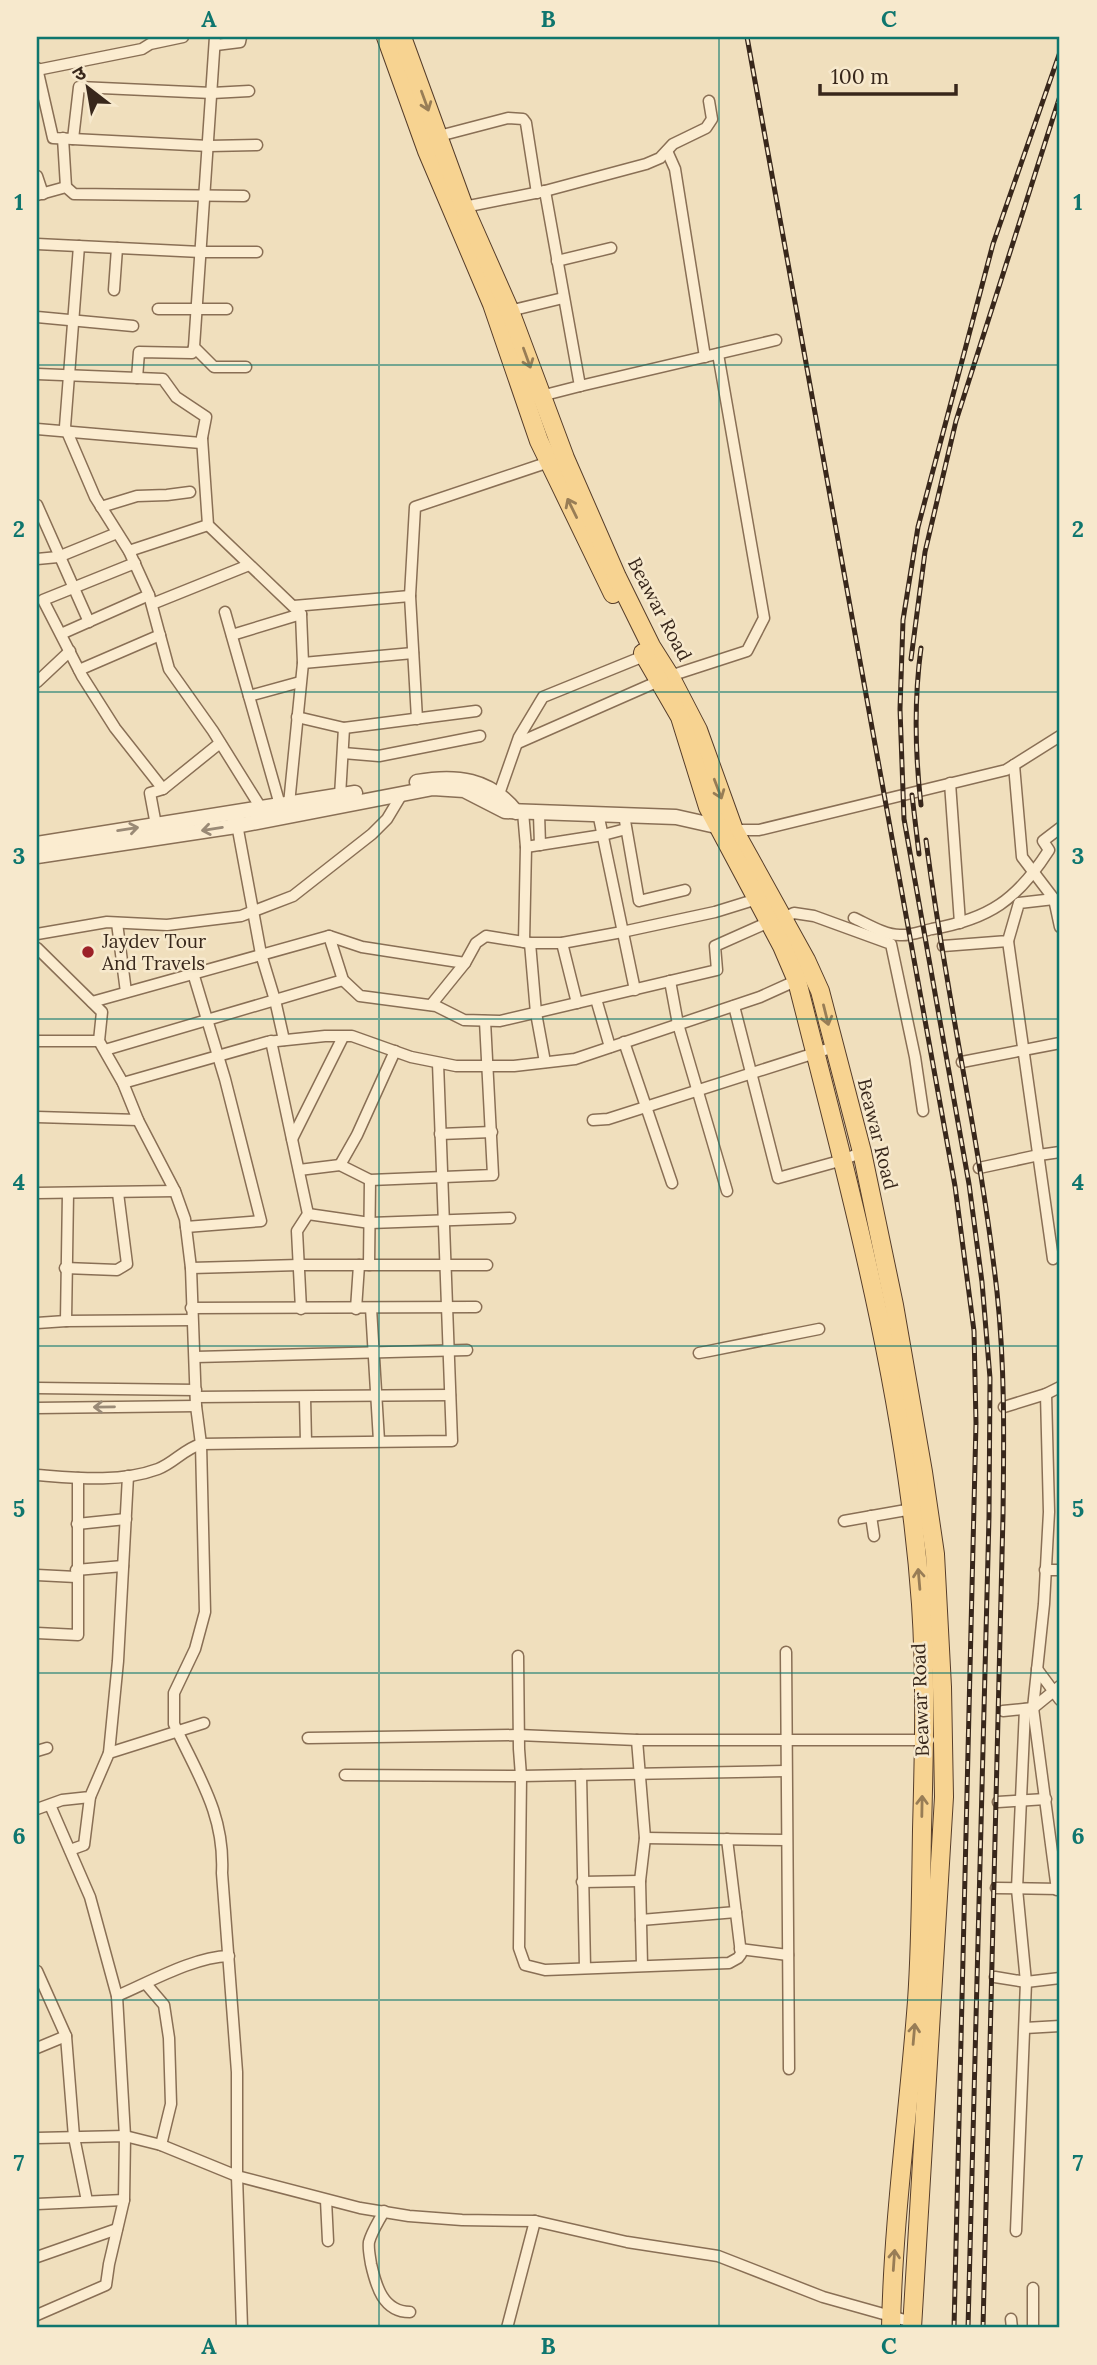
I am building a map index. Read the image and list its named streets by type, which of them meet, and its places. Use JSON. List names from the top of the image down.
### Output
{
  "streets": {
    "main road": ["Beawar Road"]
  },
  "places": ["Jaydev Tour And Travels"],
  "scale_bar": "100 m",
  "north": "top left",
  "grid": {
    "columns": ["A", "B", "C"],
    "rows": [
      "1",
      "2",
      "3",
      "4",
      "5",
      "6",
      "7"
    ]
  }
}
